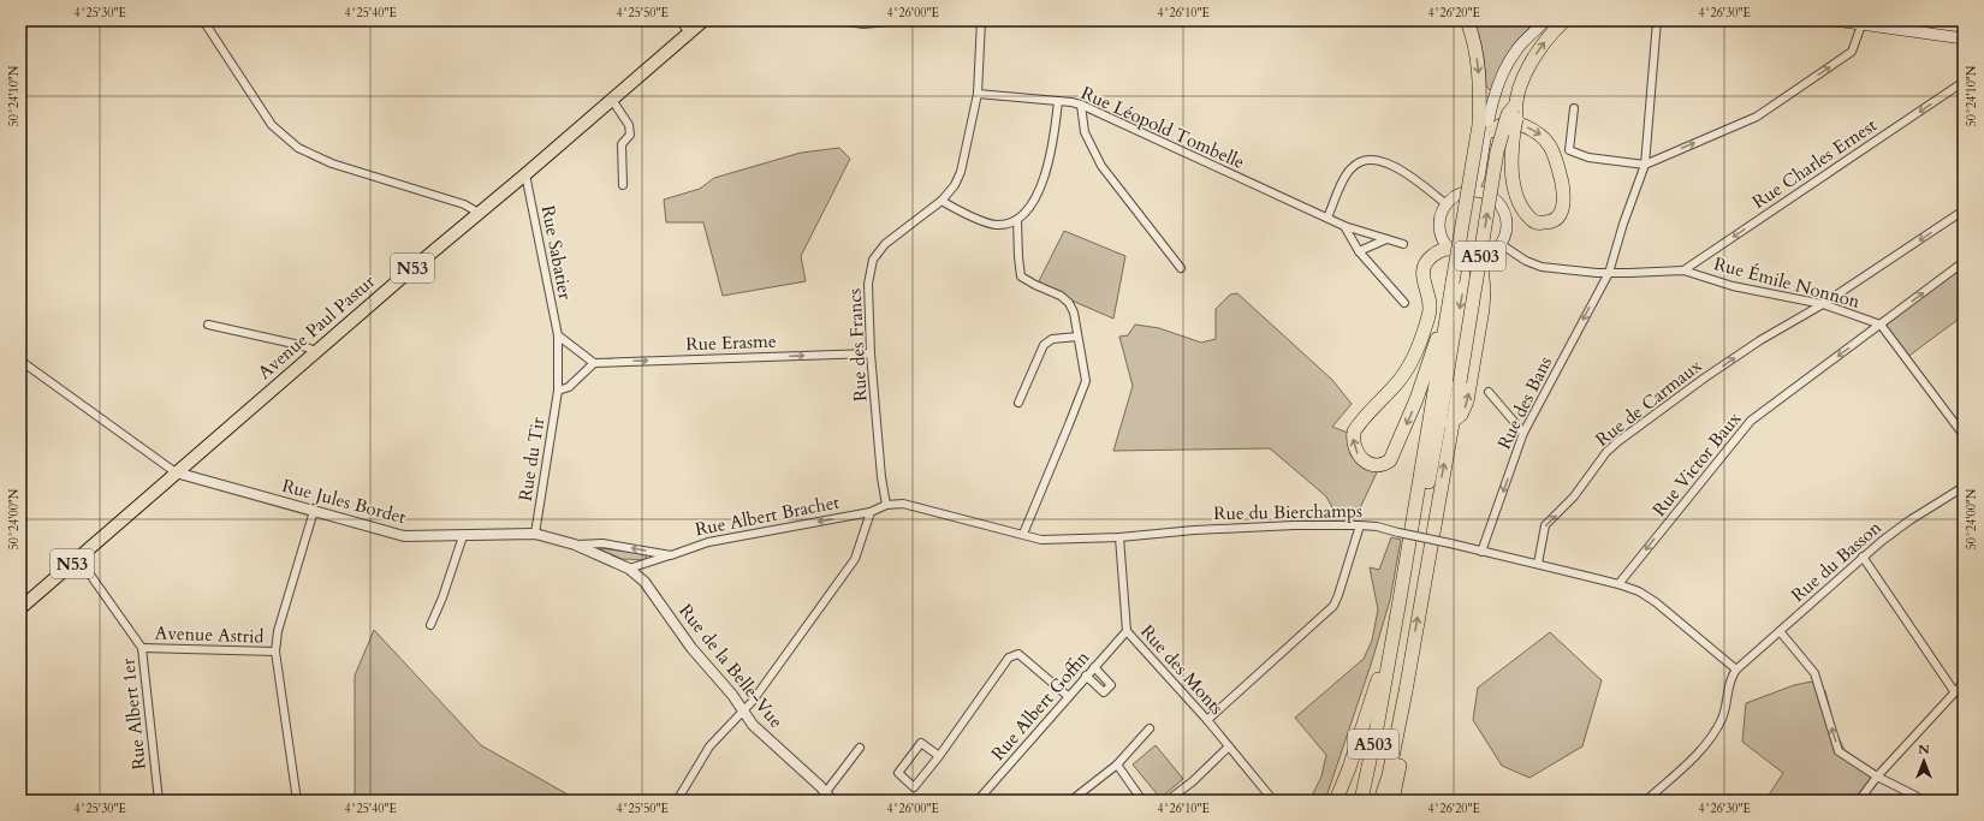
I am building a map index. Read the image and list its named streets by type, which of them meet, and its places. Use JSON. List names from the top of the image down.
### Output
{
  "streets": {
    "highway": ["A503"],
    "main road": ["N53", "Avenue Paul Pastur"],
    "street": [
      "Rue Léopold Tombelle",
      "Rue Charles Ernest",
      "Rue Sabatier",
      "Rue Émile Nonnon",
      "Rue Erasme",
      "Rue des Francs",
      "Rue des Bans",
      "Rue de Carmaux",
      "Rue du Tir",
      "Rue Victor Baux",
      "Rue Jules Bordet",
      "Rue du Bierchamps",
      "Rue Albert Brachet",
      "Rue du Basson",
      "Avenue Astrid",
      "Rue de la Belle-Vue",
      "Rue des Monts",
      "Rue Albert Goffin",
      "Rue Albert 1er"
    ]
  },
  "crossings": [
    ["Rue Léopold Tombelle", "Rue des Francs"],
    ["Rue Charles Ernest", "Rue Émile Nonnon"],
    ["Rue Sabatier", "Avenue Paul Pastur"],
    ["Rue Sabatier", "Rue du Tir"],
    ["Rue Émile Nonnon", "Rue de Carmaux"],
    ["Rue Émile Nonnon", "Rue Victor Baux"],
    ["Avenue Paul Pastur", "Rue Jules Bordet"],
    ["Avenue Paul Pastur", "Rue Albert 1er"],
    ["Rue Erasme", "Rue des Francs"],
    ["Rue des Francs", "Rue du Bierchamps"],
    ["Rue des Bans", "Rue du Bierchamps"],
    ["Rue de Carmaux", "Rue du Bierchamps"],
    ["Rue du Tir", "Rue Jules Bordet"],
    ["Rue du Tir", "Rue Albert Brachet"],
    ["Rue Victor Baux", "Rue du Bierchamps"],
    ["Rue Jules Bordet", "Rue Albert Brachet"],
    ["Rue du Bierchamps", "Rue Albert Brachet"],
    ["Rue du Bierchamps", "Rue du Basson"],
    ["Rue du Bierchamps", "Rue des Monts"],
    ["Rue Albert Brachet", "Rue de la Belle-Vue"],
    ["Avenue Astrid", "Rue Albert 1er"],
    ["Rue des Monts", "Rue Albert Goffin"]
  ],
  "one_way": [
    "Rue Charles Ernest",
    "Rue Erasme",
    "Rue des Bans",
    "Rue Albert Brachet"
  ],
  "north": "top",
  "coordinates": [
    "4°25'30\"E",
    "4°25'40\"E",
    "4°25'50\"E",
    "4°26'00\"E",
    "4°26'10\"E",
    "4°26'20\"E",
    "4°26'30\"E",
    "50°24'10\"N",
    "50°24'00\"N"
  ]
}
